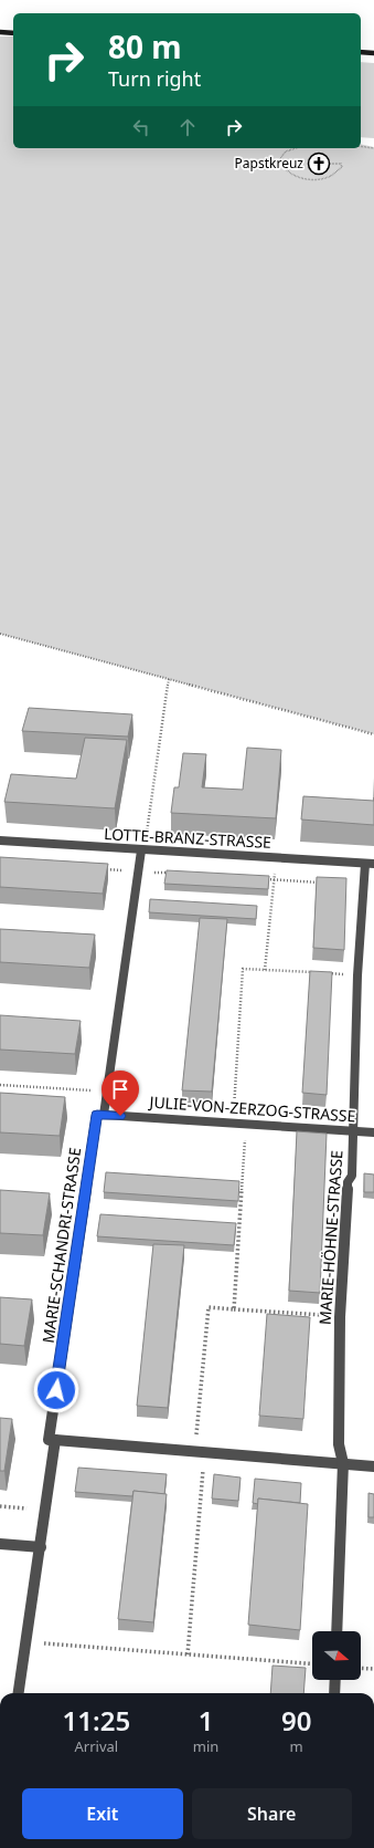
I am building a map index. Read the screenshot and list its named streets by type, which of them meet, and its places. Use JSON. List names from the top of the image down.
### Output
{
  "streets": {
    "street": [
      "LOTTE-BRANZ-STRASSE",
      "JULIE-VON-ZERZOG-STRASSE",
      "MARIE-HÖHNE-STRASSE",
      "MARIE-SCHANDRI-STRASSE"
    ]
  },
  "crossings": [
    ["LOTTE-BRANZ-STRASSE", "MARIE-HÖHNE-STRASSE"],
    ["LOTTE-BRANZ-STRASSE", "MARIE-SCHANDRI-STRASSE"],
    ["JULIE-VON-ZERZOG-STRASSE", "MARIE-HÖHNE-STRASSE"],
    ["JULIE-VON-ZERZOG-STRASSE", "MARIE-SCHANDRI-STRASSE"]
  ],
  "places": {
    "church": ["Papstkreuz"]
  },
  "north": "right",
  "page": {
    "turn": ["80 m", "Turn right"],
    "eta": [
      "11:25",
      "Arrival",
      "1",
      "min",
      "90",
      "m"
    ],
    "buttons": ["Exit", "Share"]
  }
}
